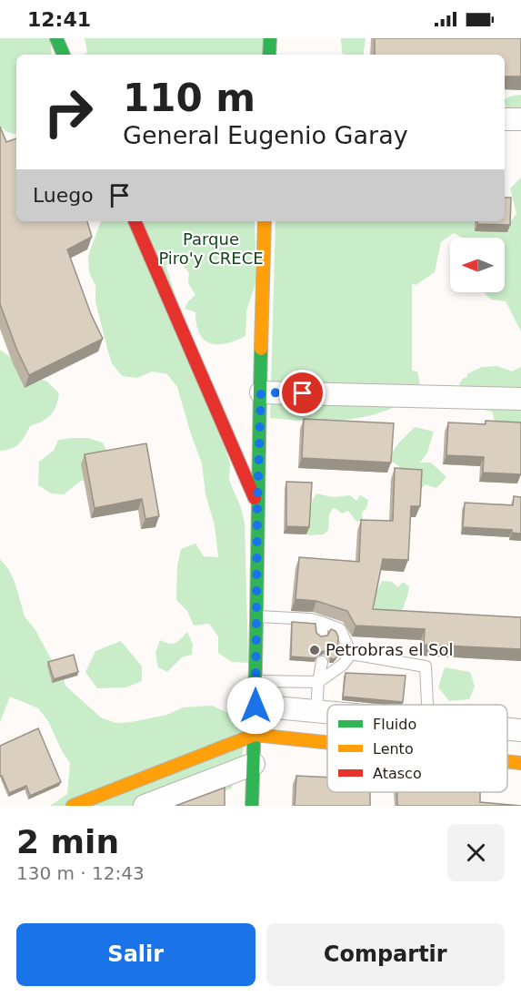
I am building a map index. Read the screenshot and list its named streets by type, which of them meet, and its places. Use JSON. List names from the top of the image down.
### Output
{
  "parks": ["Parque Piro'y CRECE"],
  "places": ["Petrobras el Sol"],
  "legend": ["Fluido", "Lento", "Atasco"],
  "north": "left",
  "page": {
    "status": "12:41",
    "turn": ["110 m", "General Eugenio Garay"],
    "then": "Luego",
    "heading": ["2 min", "130 m · 12:43"],
    "buttons": ["Salir", "Compartir"]
  }
}
